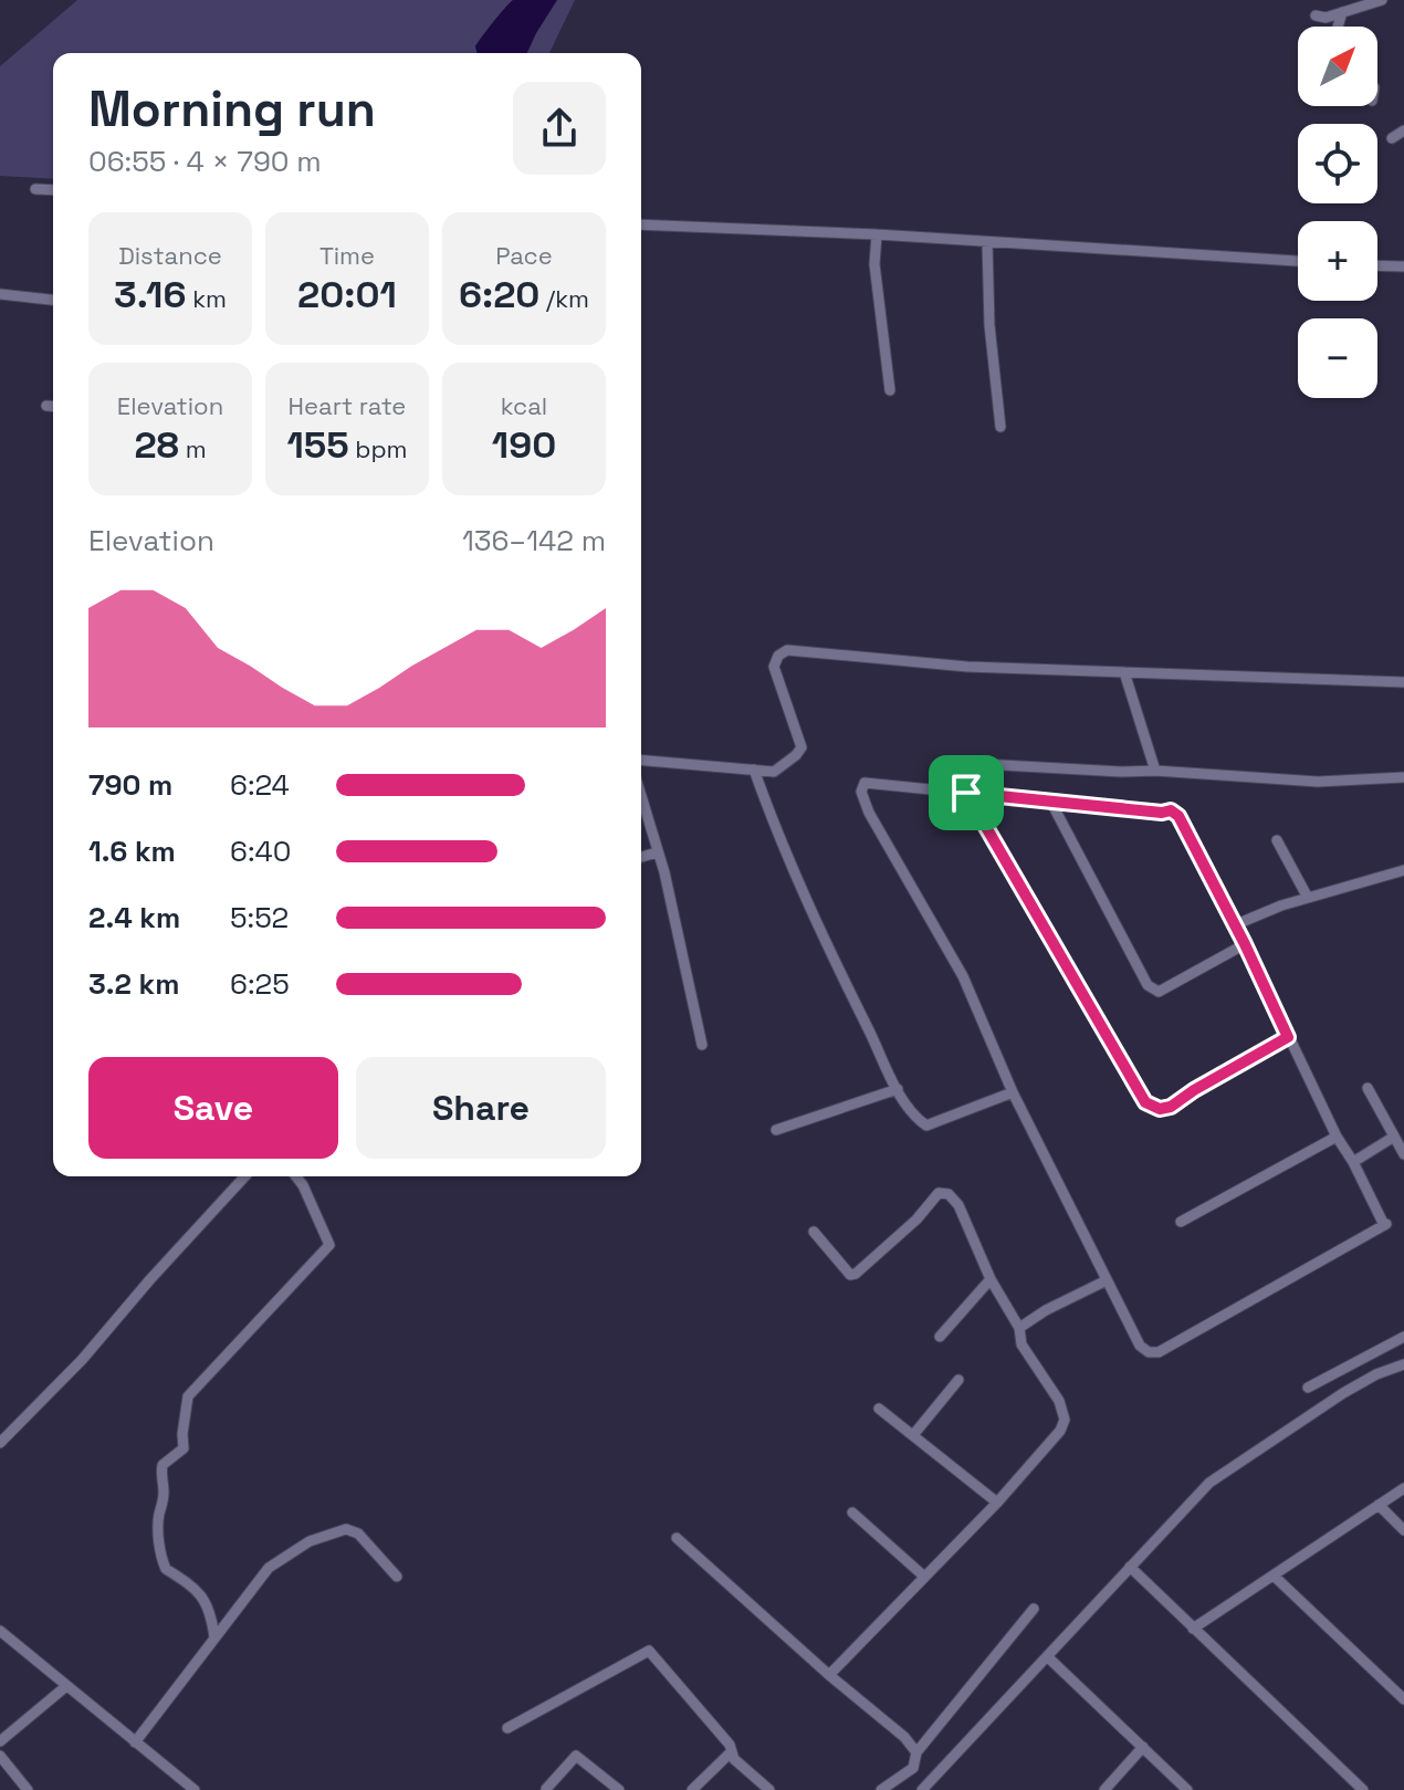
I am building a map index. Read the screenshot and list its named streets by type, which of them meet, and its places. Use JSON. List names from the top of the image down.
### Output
{
  "north": "top right",
  "page": {
    "map_buttons": ["+", "−"],
    "heading": ["Morning run", "06:55 · 4 × 790 m"],
    "stats": [
      ["Distance", "3.16 km"],
      ["Time", "20:01"],
      ["Pace", "6:20 /km"],
      ["Elevation", "28 m"],
      ["Heart rate", "155 bpm"],
      ["kcal", "190"]
    ],
    "chart": ["Elevation", "136–142 m"],
    "list": [
      {
        "name": "790 m",
        "note": "6:24"
      },
      {
        "name": "1.6 km",
        "note": "6:40"
      },
      {
        "name": "2.4 km",
        "note": "5:52"
      },
      {
        "name": "3.2 km",
        "note": "6:25"
      }
    ],
    "buttons": ["Save", "Share"]
  }
}
